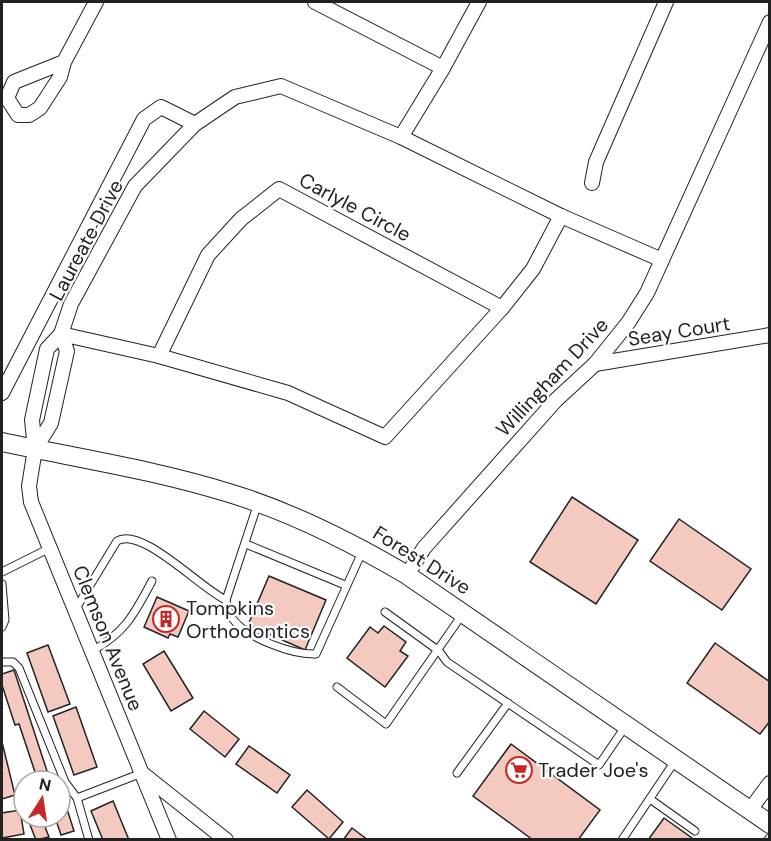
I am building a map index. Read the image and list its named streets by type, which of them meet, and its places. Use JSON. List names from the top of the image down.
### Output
{
  "streets": {
    "main road": ["Forest Drive"],
    "street": [
      "Carlyle Circle",
      "Laureate Drive",
      "Seay Court",
      "Willingham Drive",
      "Clemson Avenue"
    ]
  },
  "crossings": [
    ["Laureate Drive", "Willingham Drive"],
    ["Laureate Drive", "Forest Drive"],
    ["Laureate Drive", "Clemson Avenue"],
    ["Seay Court", "Willingham Drive"],
    ["Willingham Drive", "Forest Drive"],
    ["Forest Drive", "Clemson Avenue"]
  ],
  "places": {
    "building": ["Tompkins Orthodontics"],
    "supermarket": ["Trader Joe's"]
  },
  "north": "top"
}
